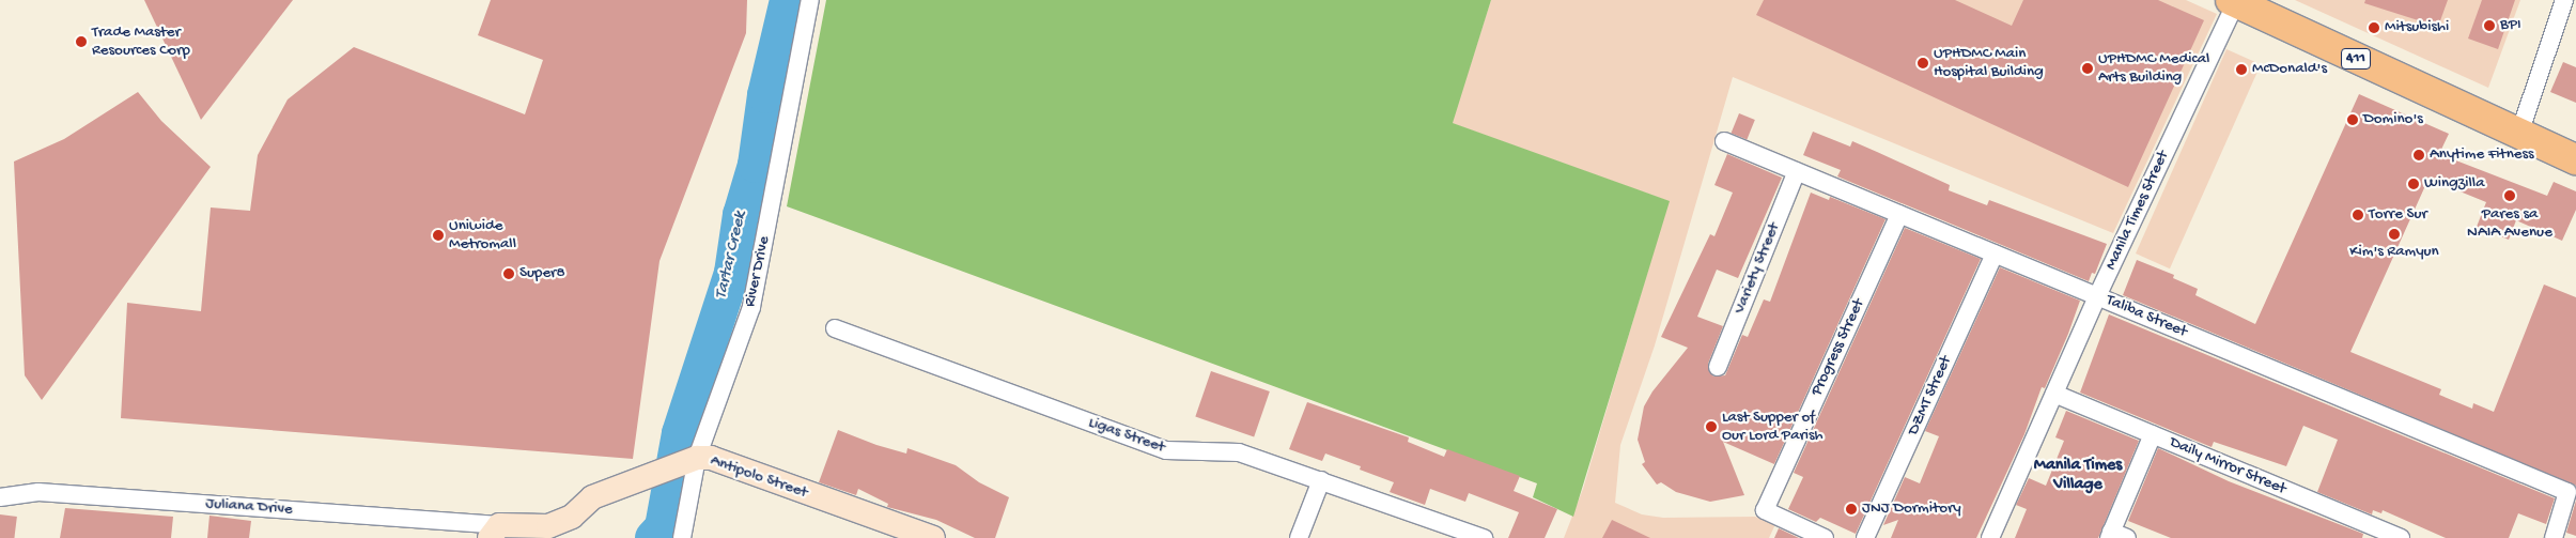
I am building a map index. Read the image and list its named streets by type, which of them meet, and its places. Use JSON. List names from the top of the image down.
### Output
{
  "streets": {
    "highway": ["411"],
    "street": [
      "Manila Times Street",
      "Variety Street",
      "River Drive",
      "Taliba Street",
      "Progress Street",
      "DZMT Street",
      "Ligas Street",
      "Daily Mirror Street",
      "Antipolo Street",
      "Juliana Drive"
    ]
  },
  "crossings": [
    ["411", "Manila Times Street"],
    ["Manila Times Street", "Taliba Street"],
    ["Manila Times Street", "Daily Mirror Street"],
    ["Variety Street", "Taliba Street"],
    ["River Drive", "Antipolo Street"],
    ["Taliba Street", "Progress Street"],
    ["Taliba Street", "DZMT Street"]
  ],
  "districts": ["Manila Times Village"],
  "water": ["Tartar Creek"],
  "places": [
    "BPI",
    "Mitsubishi",
    "Trade Master Resources Corp",
    "UPHDMC Main Hospital Building",
    "UPHDMC Medical Arts Building",
    "McDonald's",
    "Domino's",
    "Anytime Fitness",
    "Wingzilla",
    "Pares sa NAIA Avenue",
    "Torre Sur",
    "Kim's Ramyun",
    "Uniwide Metromall",
    "Super8",
    "Last Supper of Our Lord Parish",
    "JNJ Dormitory"
  ]
}
